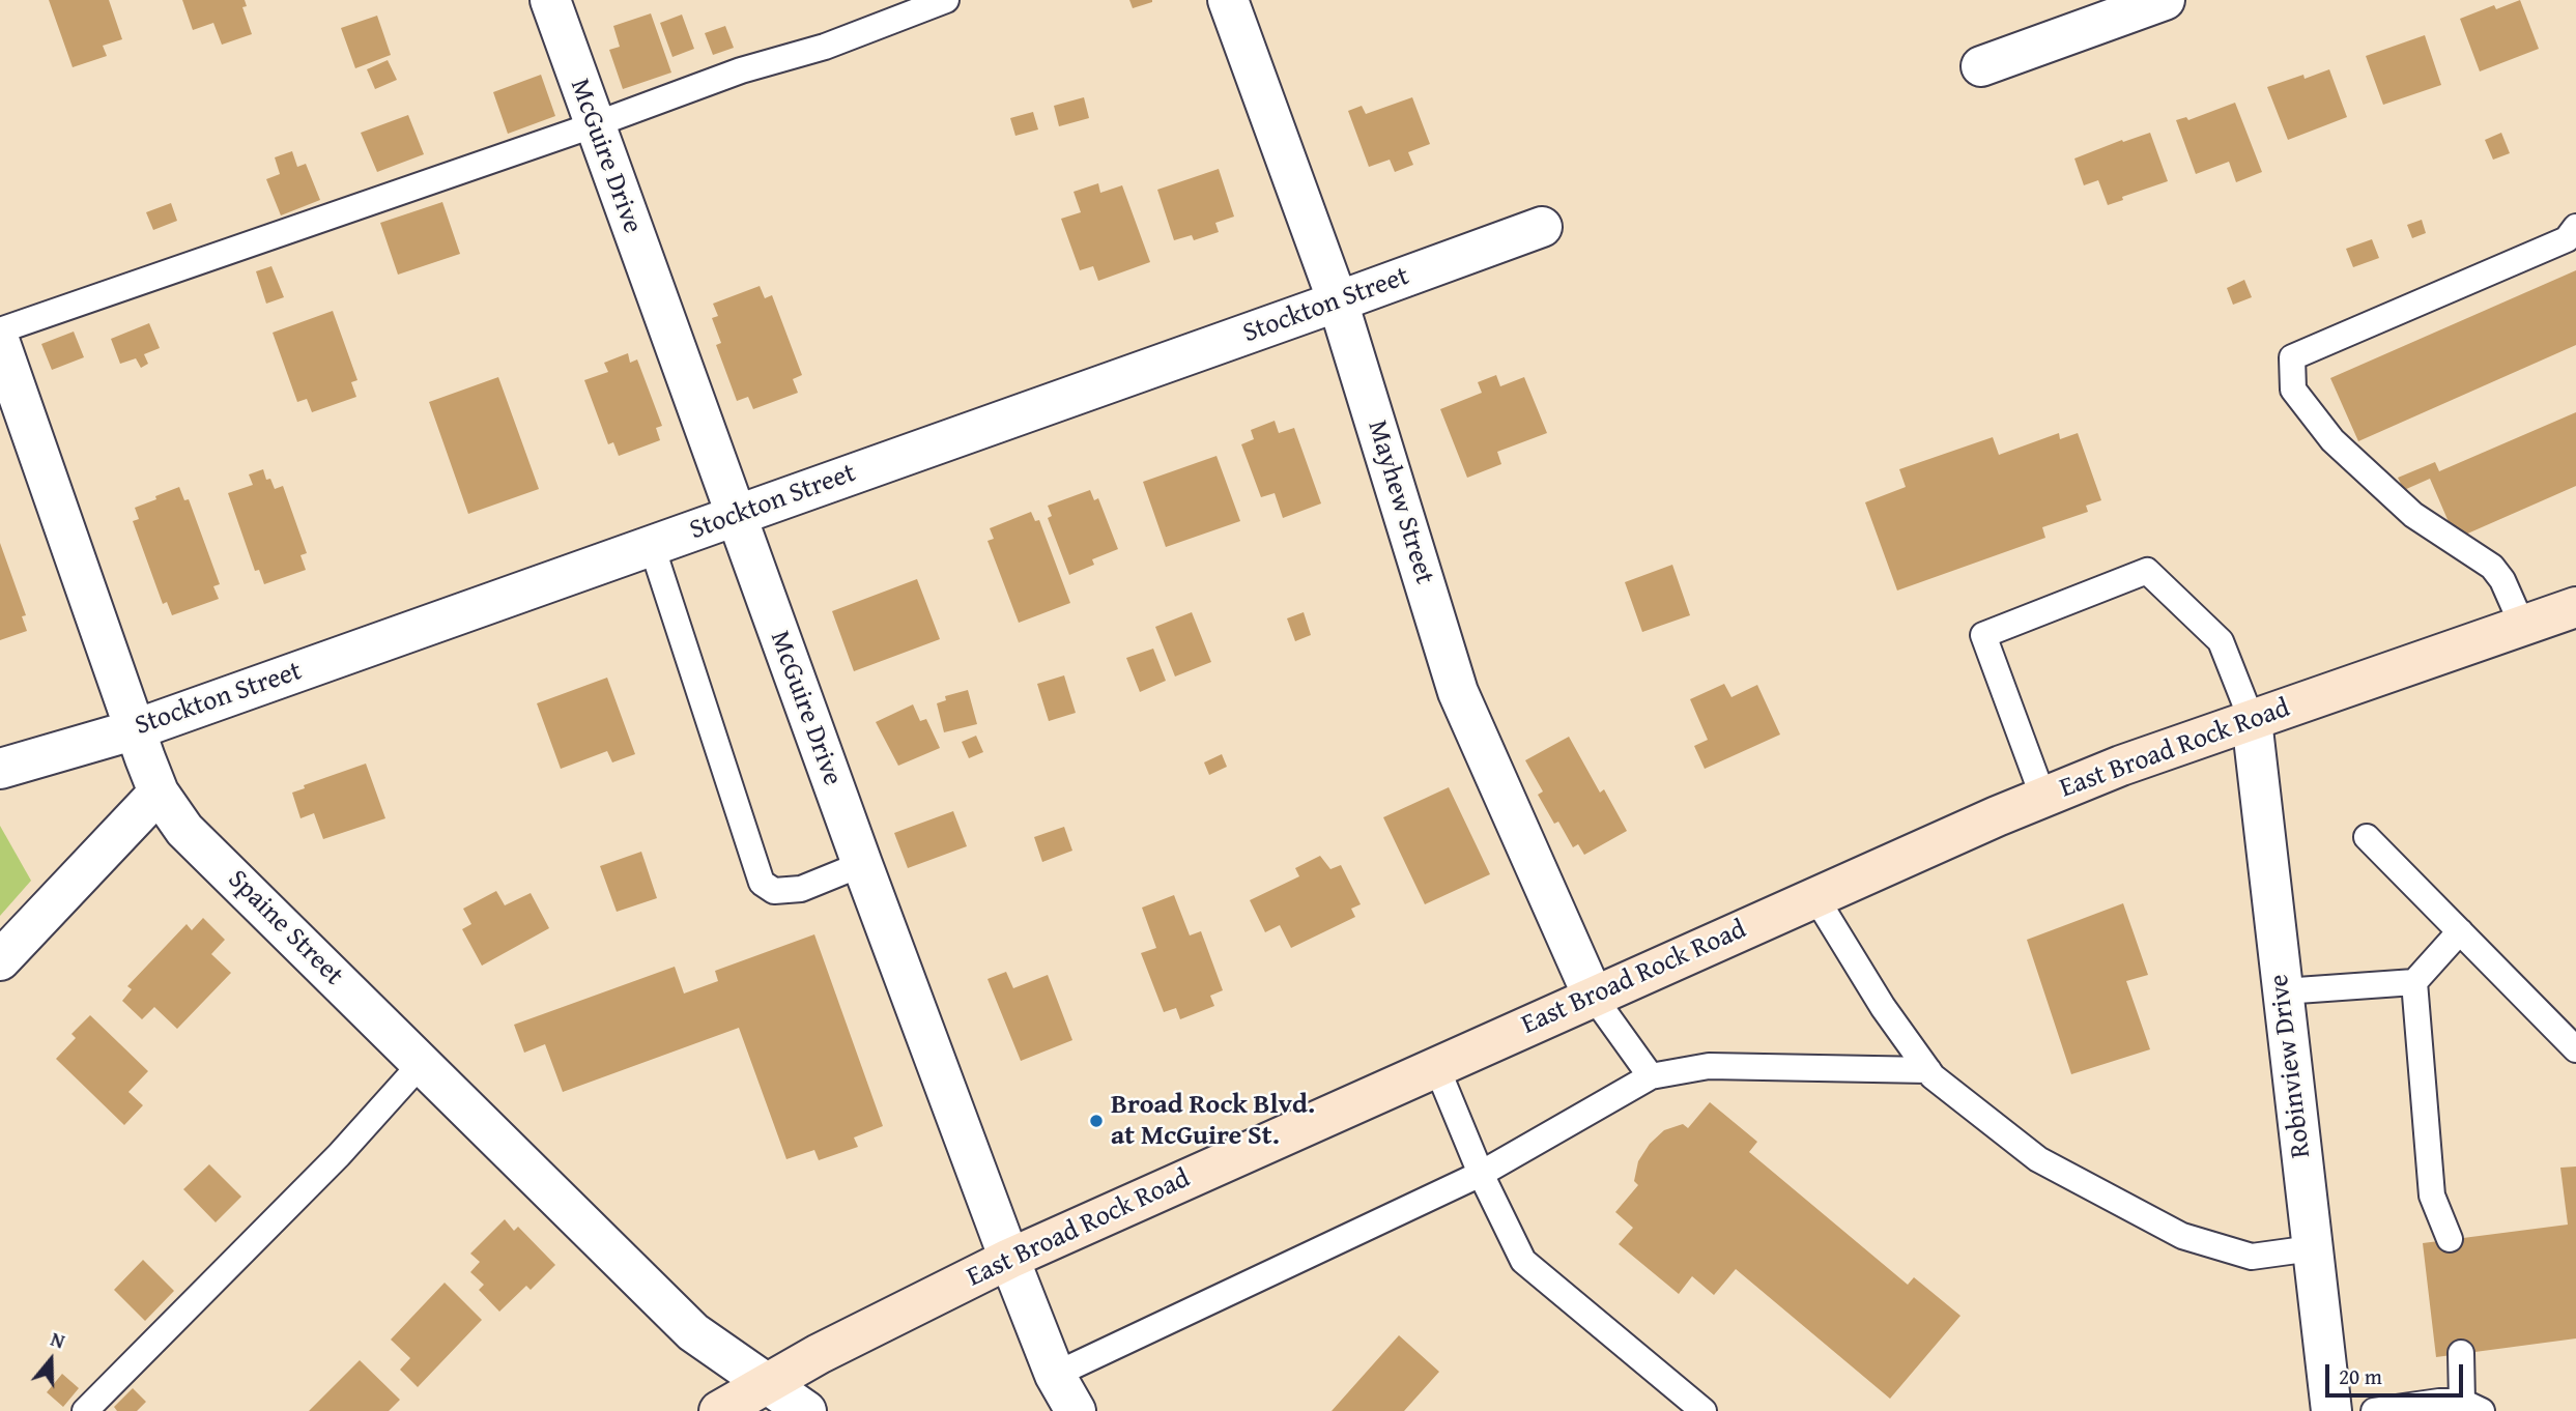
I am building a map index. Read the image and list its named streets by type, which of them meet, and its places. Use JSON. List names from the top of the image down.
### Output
{
  "streets": {
    "main road": ["East Broad Rock Road"],
    "street": [
      "McGuire Drive",
      "Stockton Street",
      "Mayhew Street",
      "Spaine Street",
      "Robinview Drive"
    ]
  },
  "crossings": [
    ["McGuire Drive", "Stockton Street"],
    ["McGuire Drive", "East Broad Rock Road"],
    ["Stockton Street", "Mayhew Street"],
    ["Stockton Street", "Spaine Street"],
    ["Mayhew Street", "East Broad Rock Road"],
    ["East Broad Rock Road", "Spaine Street"],
    ["East Broad Rock Road", "Robinview Drive"]
  ],
  "places": ["Broad Rock Blvd. at McGuire St."],
  "scale_bar": "20 m",
  "north": "top"
}
